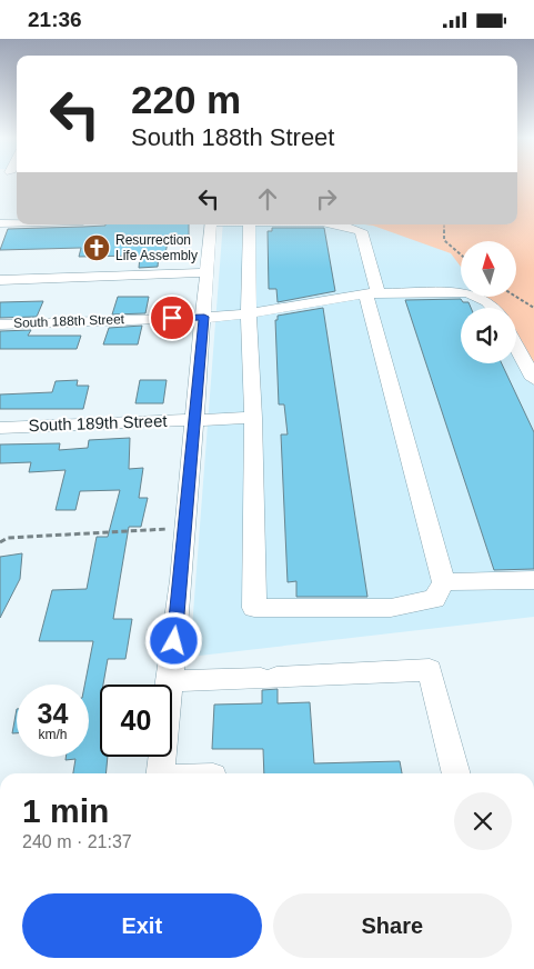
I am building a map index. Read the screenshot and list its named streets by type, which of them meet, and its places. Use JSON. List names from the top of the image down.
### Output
{
  "streets": {
    "street": ["South 188th Street", "South 189th Street"]
  },
  "places": {
    "church": ["Resurrection Life Assembly"]
  },
  "north": "top",
  "page": {
    "status": "21:36",
    "turn": ["220 m", "South 188th Street"],
    "speed": "34 km/h",
    "limit": "40",
    "heading": ["1 min", "240 m · 21:37"],
    "buttons": ["Exit", "Share"]
  }
}
